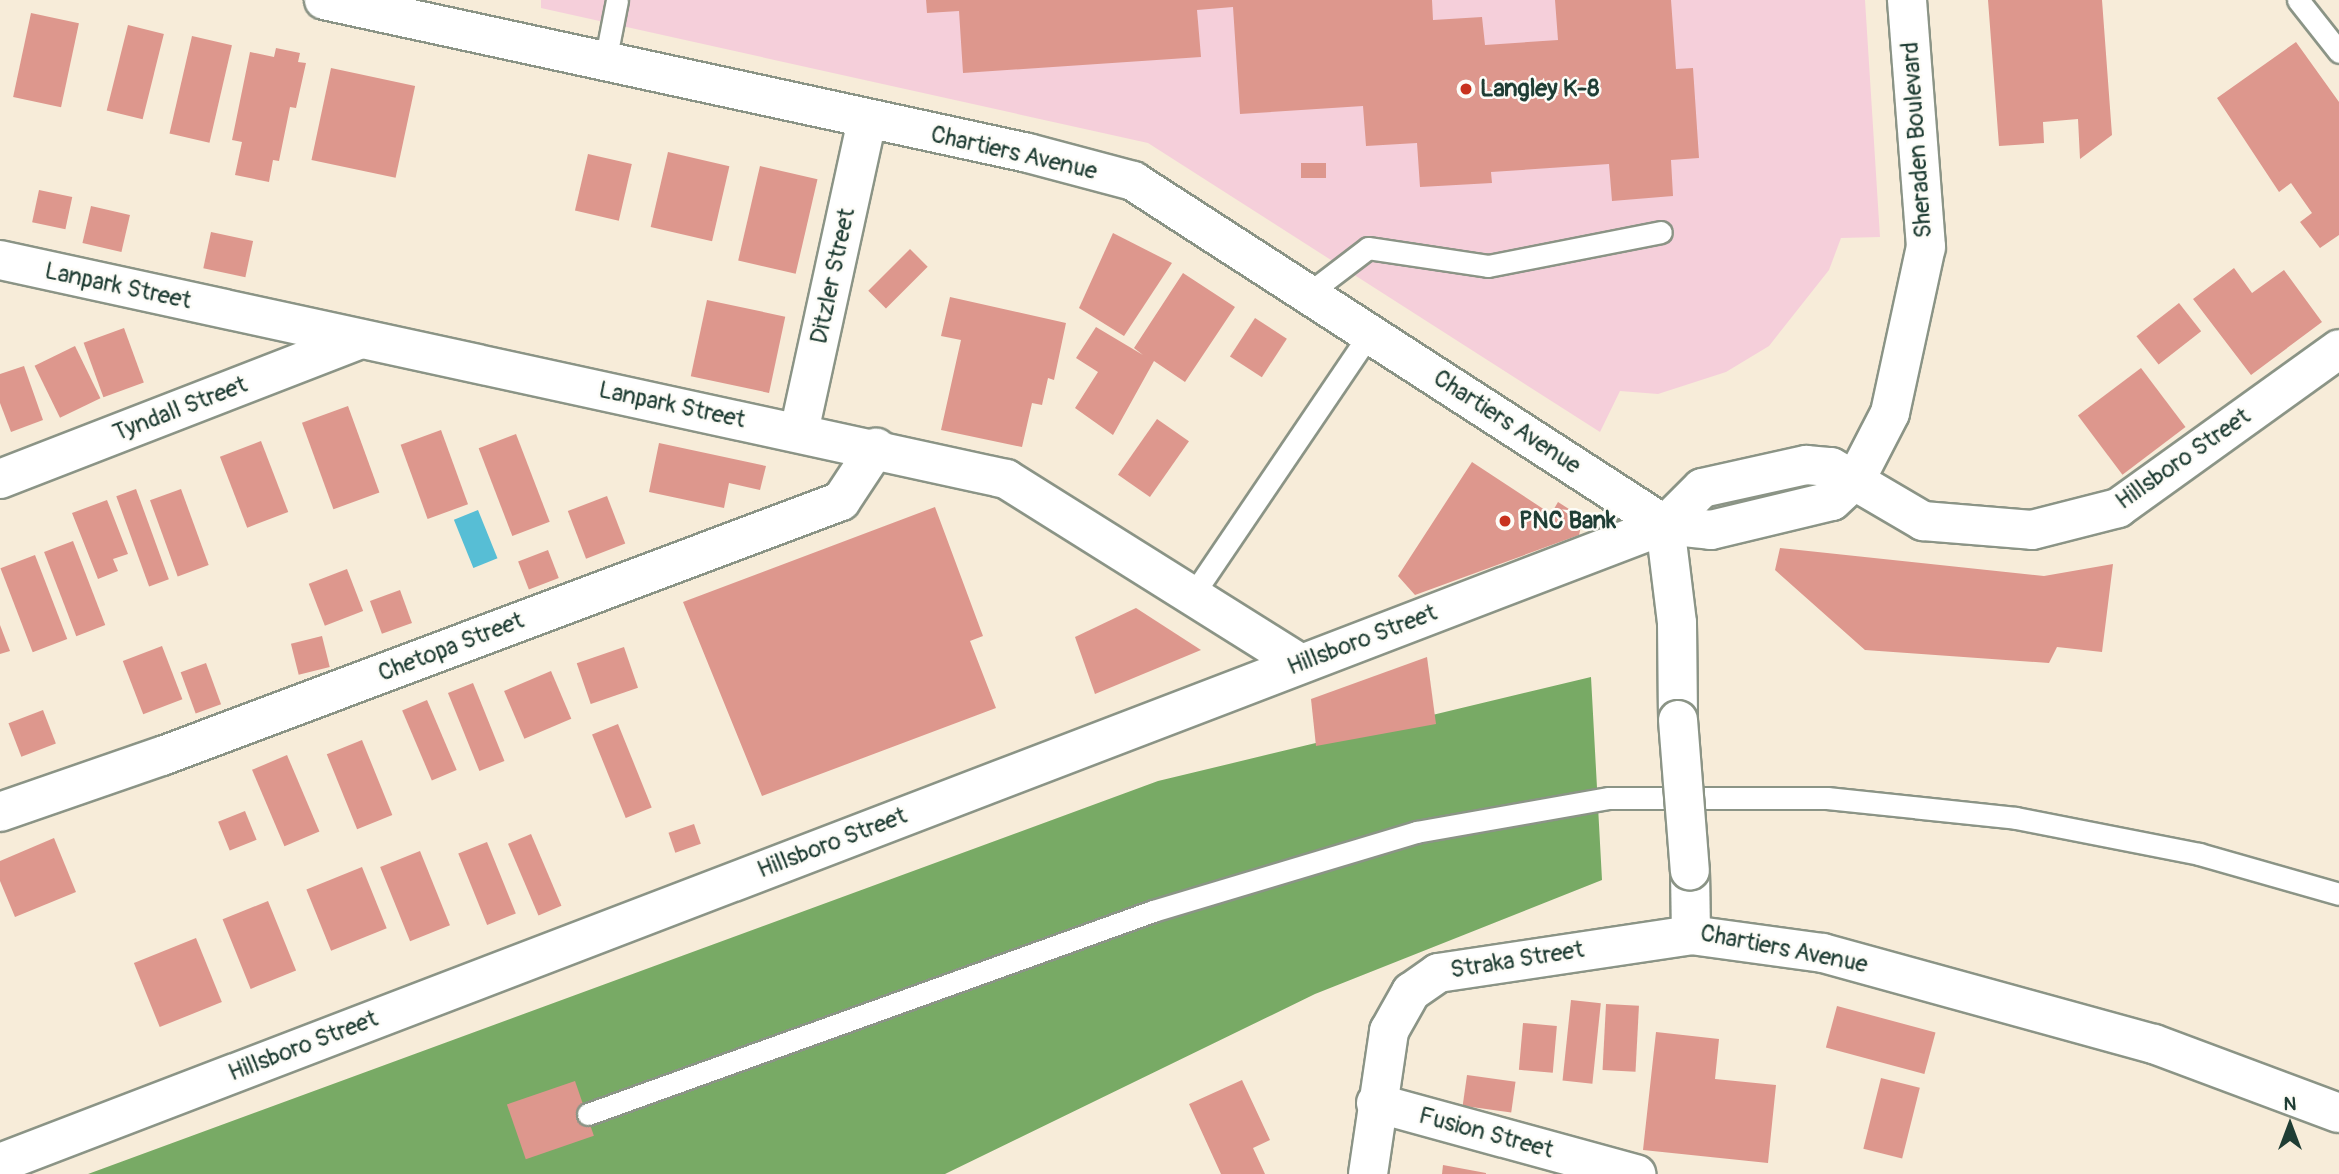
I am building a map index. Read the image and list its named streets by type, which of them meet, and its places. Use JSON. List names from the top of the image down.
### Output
{
  "streets": {
    "street": [
      "Sheraden Boulevard",
      "Chartiers Avenue",
      "Ditzler Street",
      "Lanpark Street",
      "Tyndall Street",
      "Hillsboro Street",
      "Chetopa Street",
      "Straka Street",
      "Fusion Street"
    ]
  },
  "crossings": [
    ["Sheraden Boulevard", "Hillsboro Street"],
    ["Chartiers Avenue", "Ditzler Street"],
    ["Chartiers Avenue", "Hillsboro Street"],
    ["Chartiers Avenue", "Straka Street"],
    ["Ditzler Street", "Lanpark Street"],
    ["Lanpark Street", "Tyndall Street"],
    ["Lanpark Street", "Hillsboro Street"],
    ["Lanpark Street", "Chetopa Street"],
    ["Straka Street", "Fusion Street"]
  ],
  "places": ["Langley K-8", "PNC Bank"],
  "north": "top"
}
